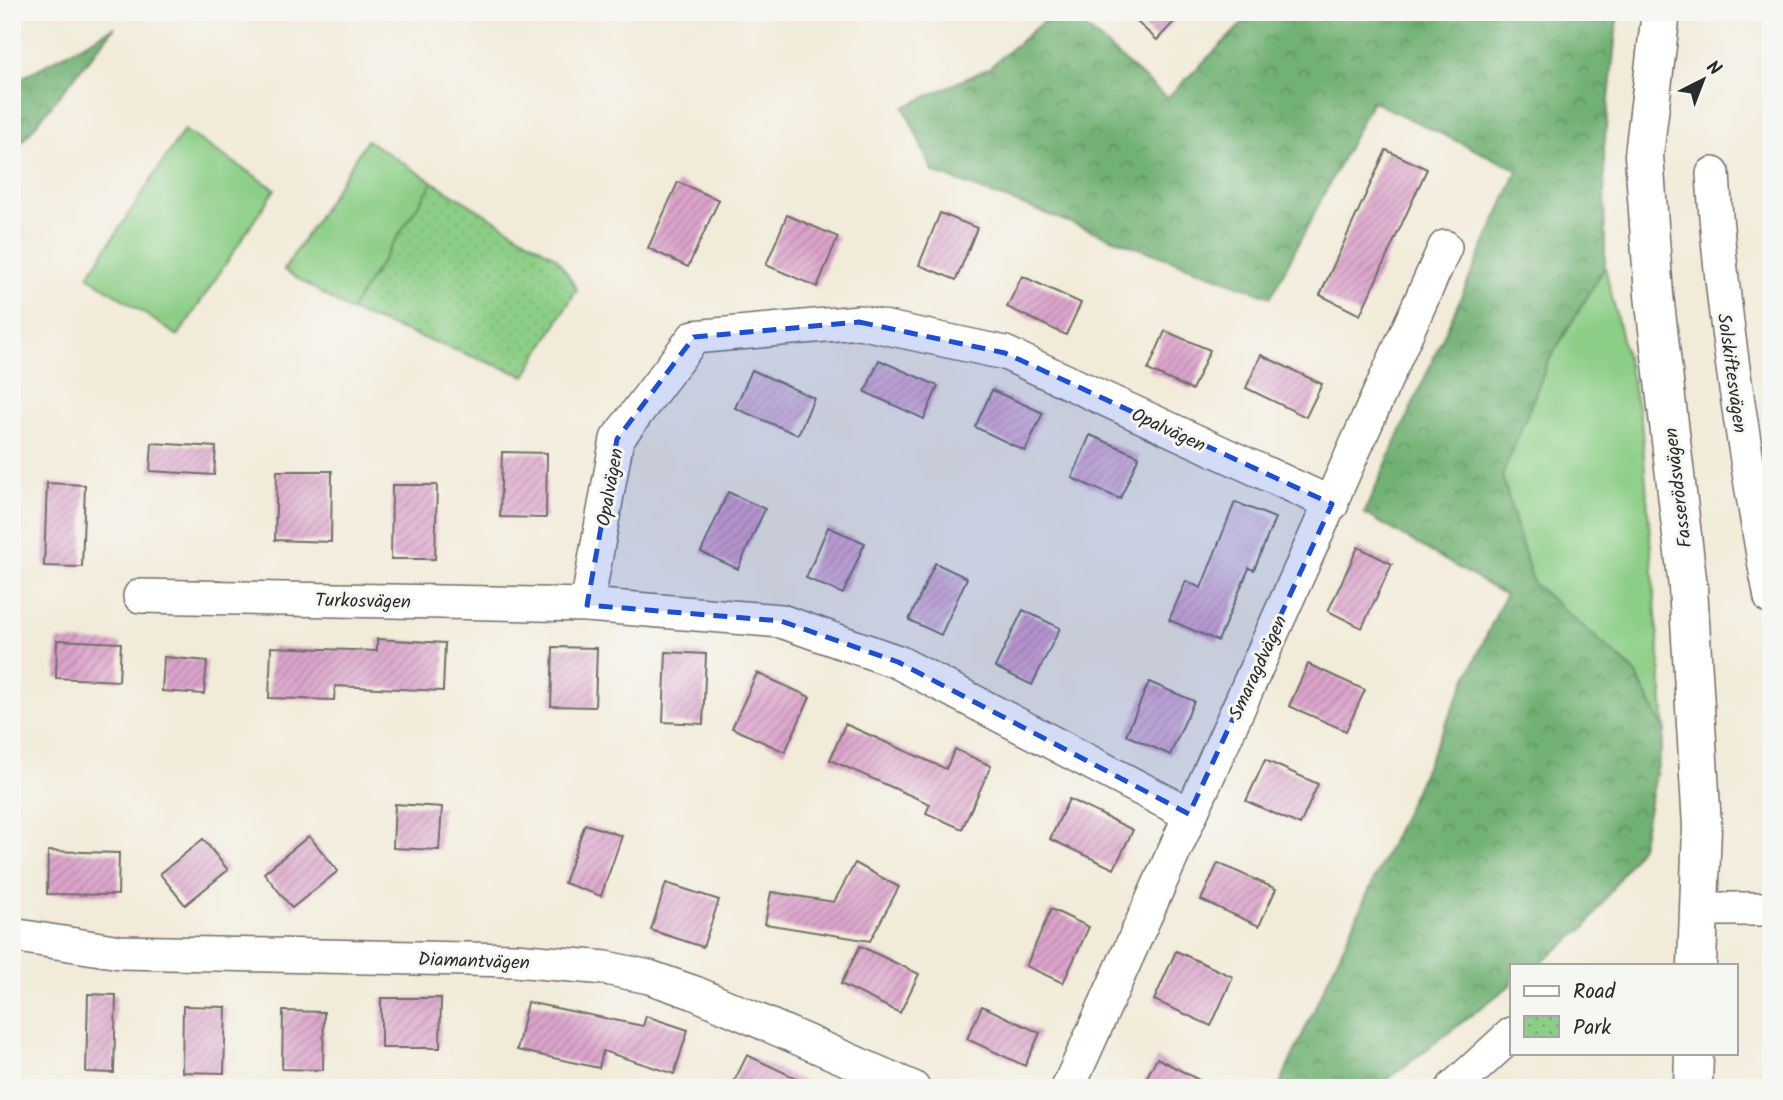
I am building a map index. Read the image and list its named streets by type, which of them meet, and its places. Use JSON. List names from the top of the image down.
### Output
{
  "streets": {
    "street": [
      "Solskiftesvägen",
      "Opalvägen",
      "Fasserödsvägen",
      "Turkosvägen",
      "Smaragdvägen",
      "Diamantvägen"
    ]
  },
  "crossings": [
    ["Opalvägen", "Turkosvägen"],
    ["Opalvägen", "Smaragdvägen"]
  ],
  "legend": ["Road", "Park"],
  "north": "top right"
}
